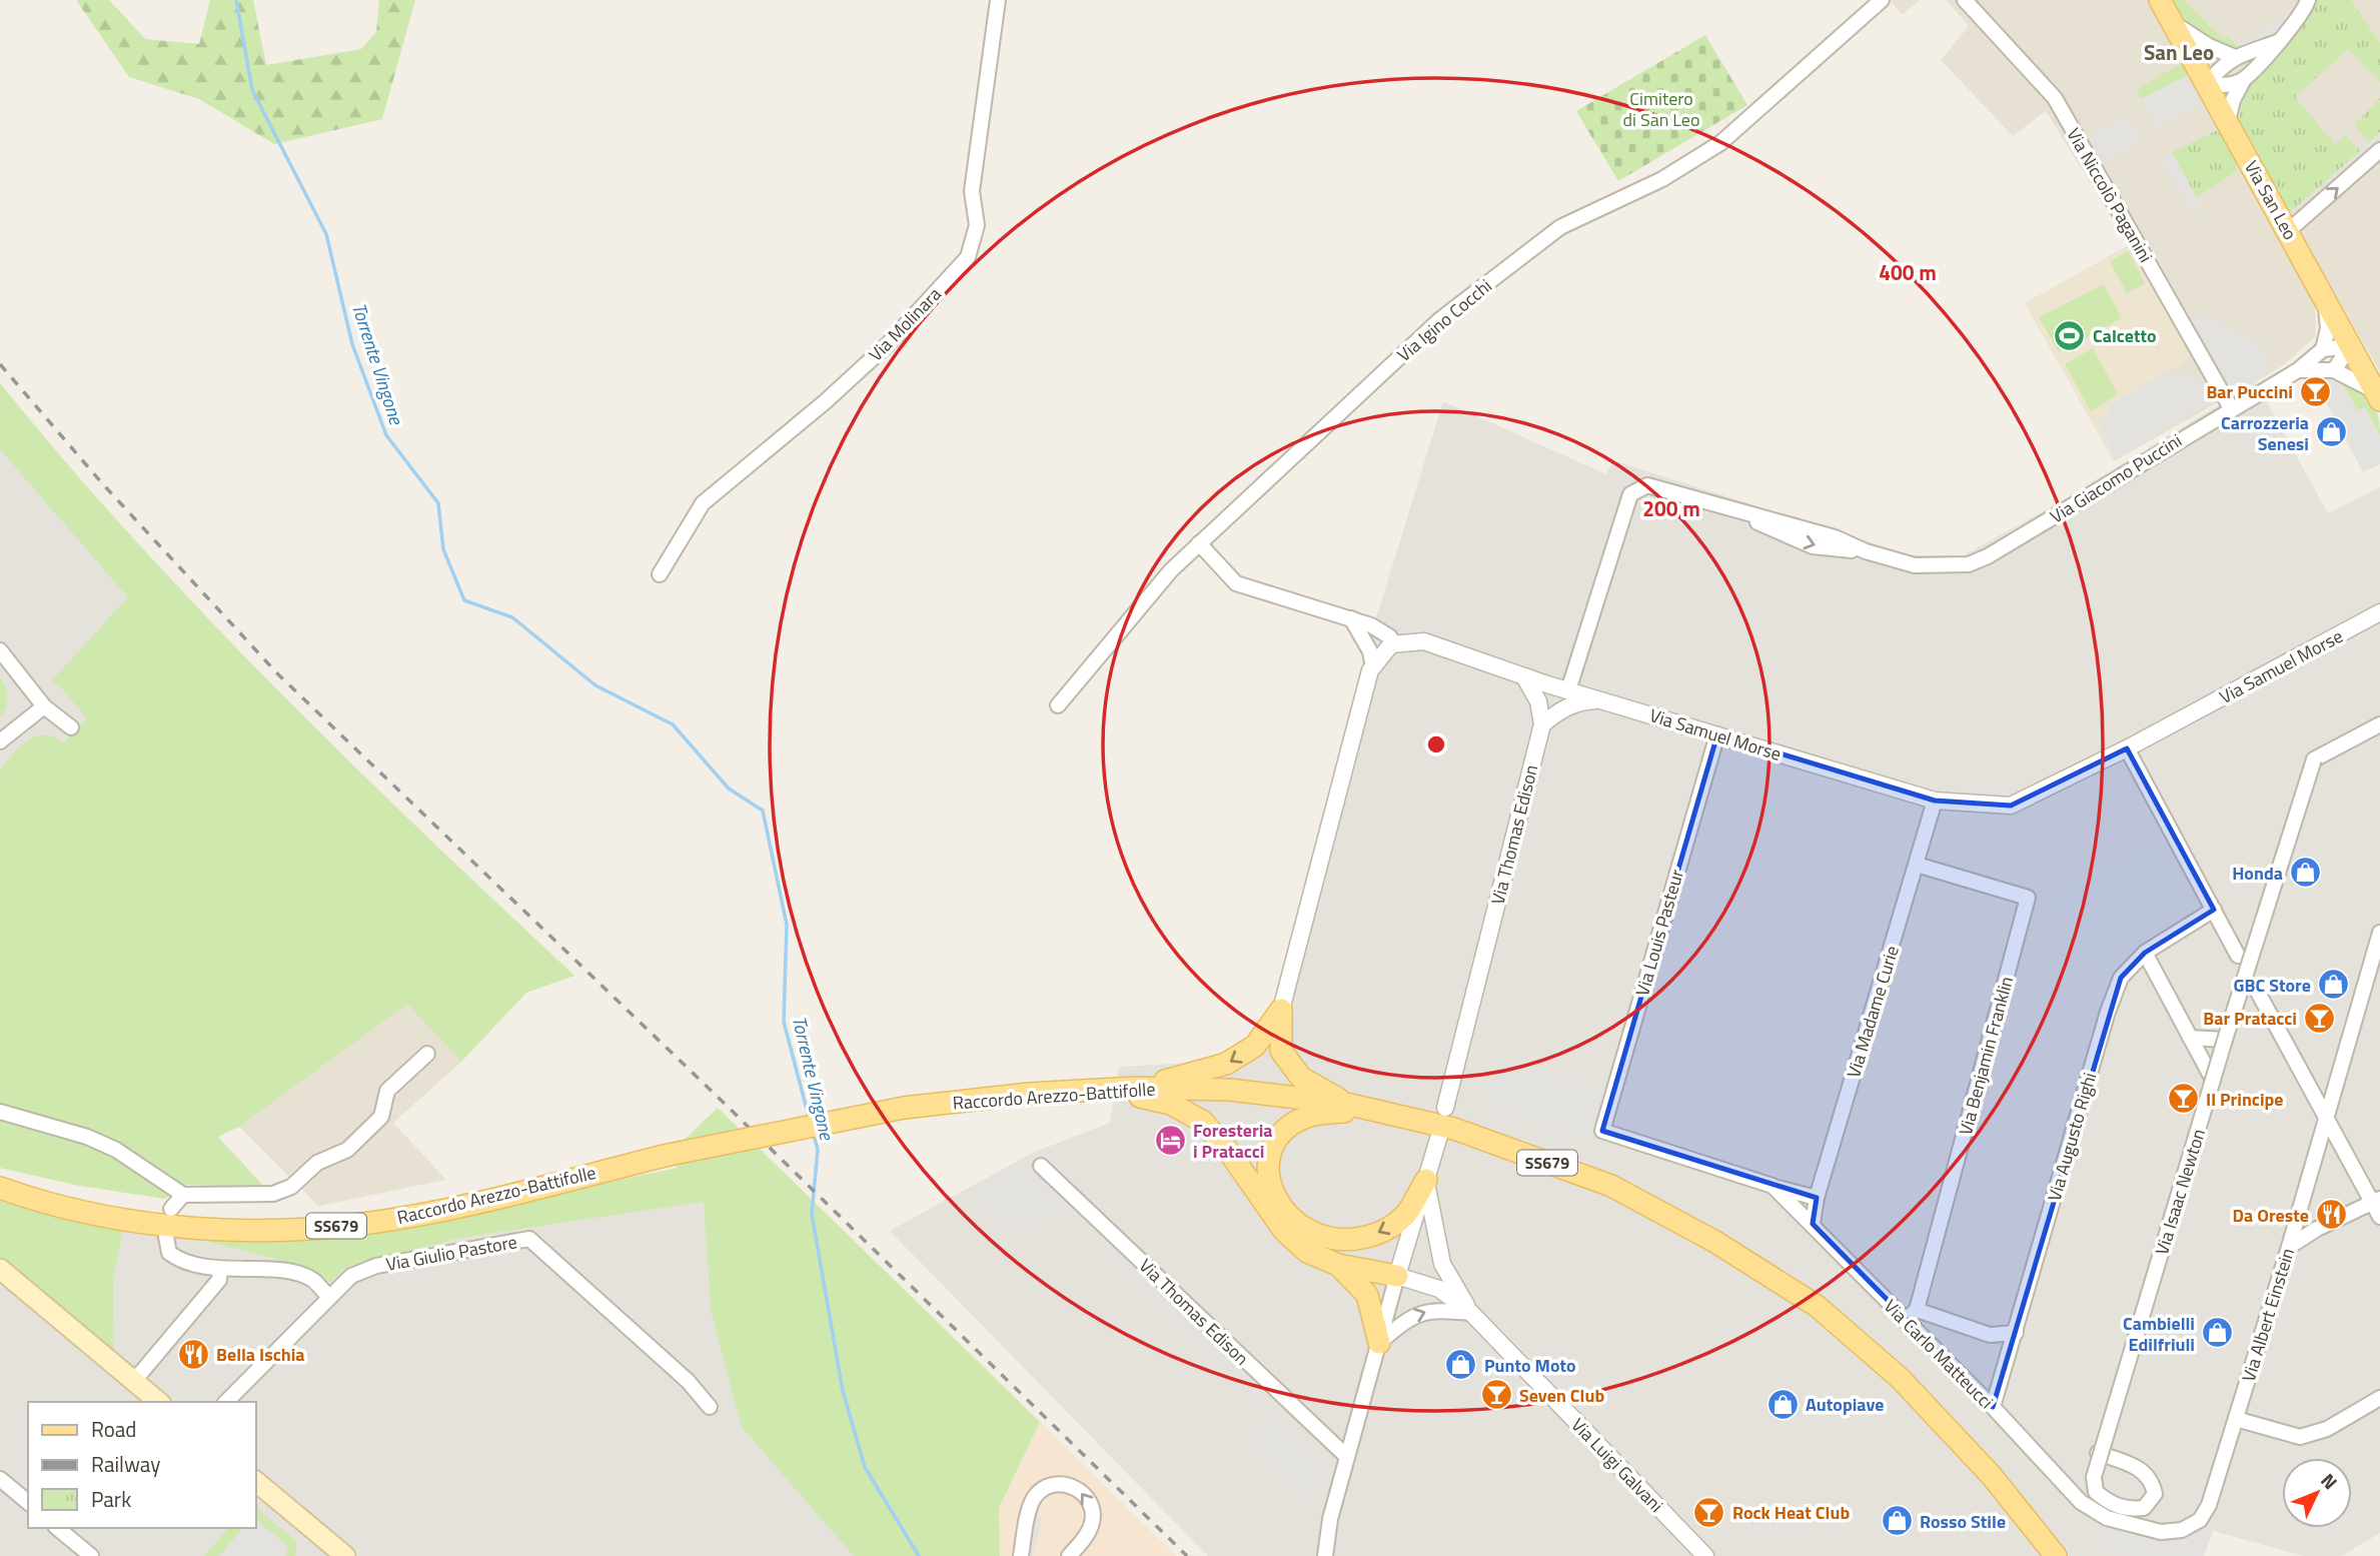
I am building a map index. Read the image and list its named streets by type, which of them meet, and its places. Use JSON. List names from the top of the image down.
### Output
{
  "streets": {
    "main road": ["Via San Leo", "Raccordo Arezzo-Battifolle", "SS679"],
    "street": [
      "Via Niccolò Paganini",
      "Via Igino Cocchi",
      "Via Molinara",
      "Via Giacomo Puccini",
      "Via Samuel Morse",
      "Via Thomas Edison",
      "Via Louis Pasteur",
      "Via Madame Curie",
      "Via Benjamin Franklin",
      "Via Augusto Righi",
      "Via Isaac Newton",
      "Via Giulio Pastore",
      "Via Albert Einstein",
      "Via Carlo Matteucci",
      "Via Luigi Galvani"
    ]
  },
  "crossings": [
    ["Via Niccolò Paganini", "Via Giacomo Puccini"],
    ["Via Giacomo Puccini", "Via Samuel Morse"],
    ["Via Samuel Morse", "Via Louis Pasteur"],
    ["Via Samuel Morse", "Via Madame Curie"],
    ["Via Louis Pasteur", "Via Carlo Matteucci"],
    ["Via Madame Curie", "Via Benjamin Franklin"],
    ["Via Madame Curie", "Via Carlo Matteucci"],
    ["Via Augusto Righi", "Via Carlo Matteucci"],
    ["Via Albert Einstein", "Via Carlo Matteucci"]
  ],
  "districts": ["San Leo"],
  "water": ["Torrente Vingone"],
  "parks": ["Cimitero di San Leo"],
  "places": {
    "sports": ["Calcetto"],
    "bar": [
      "Bar Puccini",
      "Bar Pratacci",
      "Il Principe",
      "Seven Club",
      "Rock Heat Club"
    ],
    "shop": [
      "Carrozzeria Senesi",
      "Honda",
      "GBC Store",
      "Cambielli Edilfriuli",
      "Punto Moto",
      "Autopiave",
      "Rosso Stile"
    ],
    "hotel": ["Foresteria i Pratacci"],
    "restaurant": ["Da Oreste", "Bella Ischia"]
  },
  "legend": ["Road", "Railway", "Park"],
  "north": "top right",
  "rings": ["400 m", "200 m"]
}
